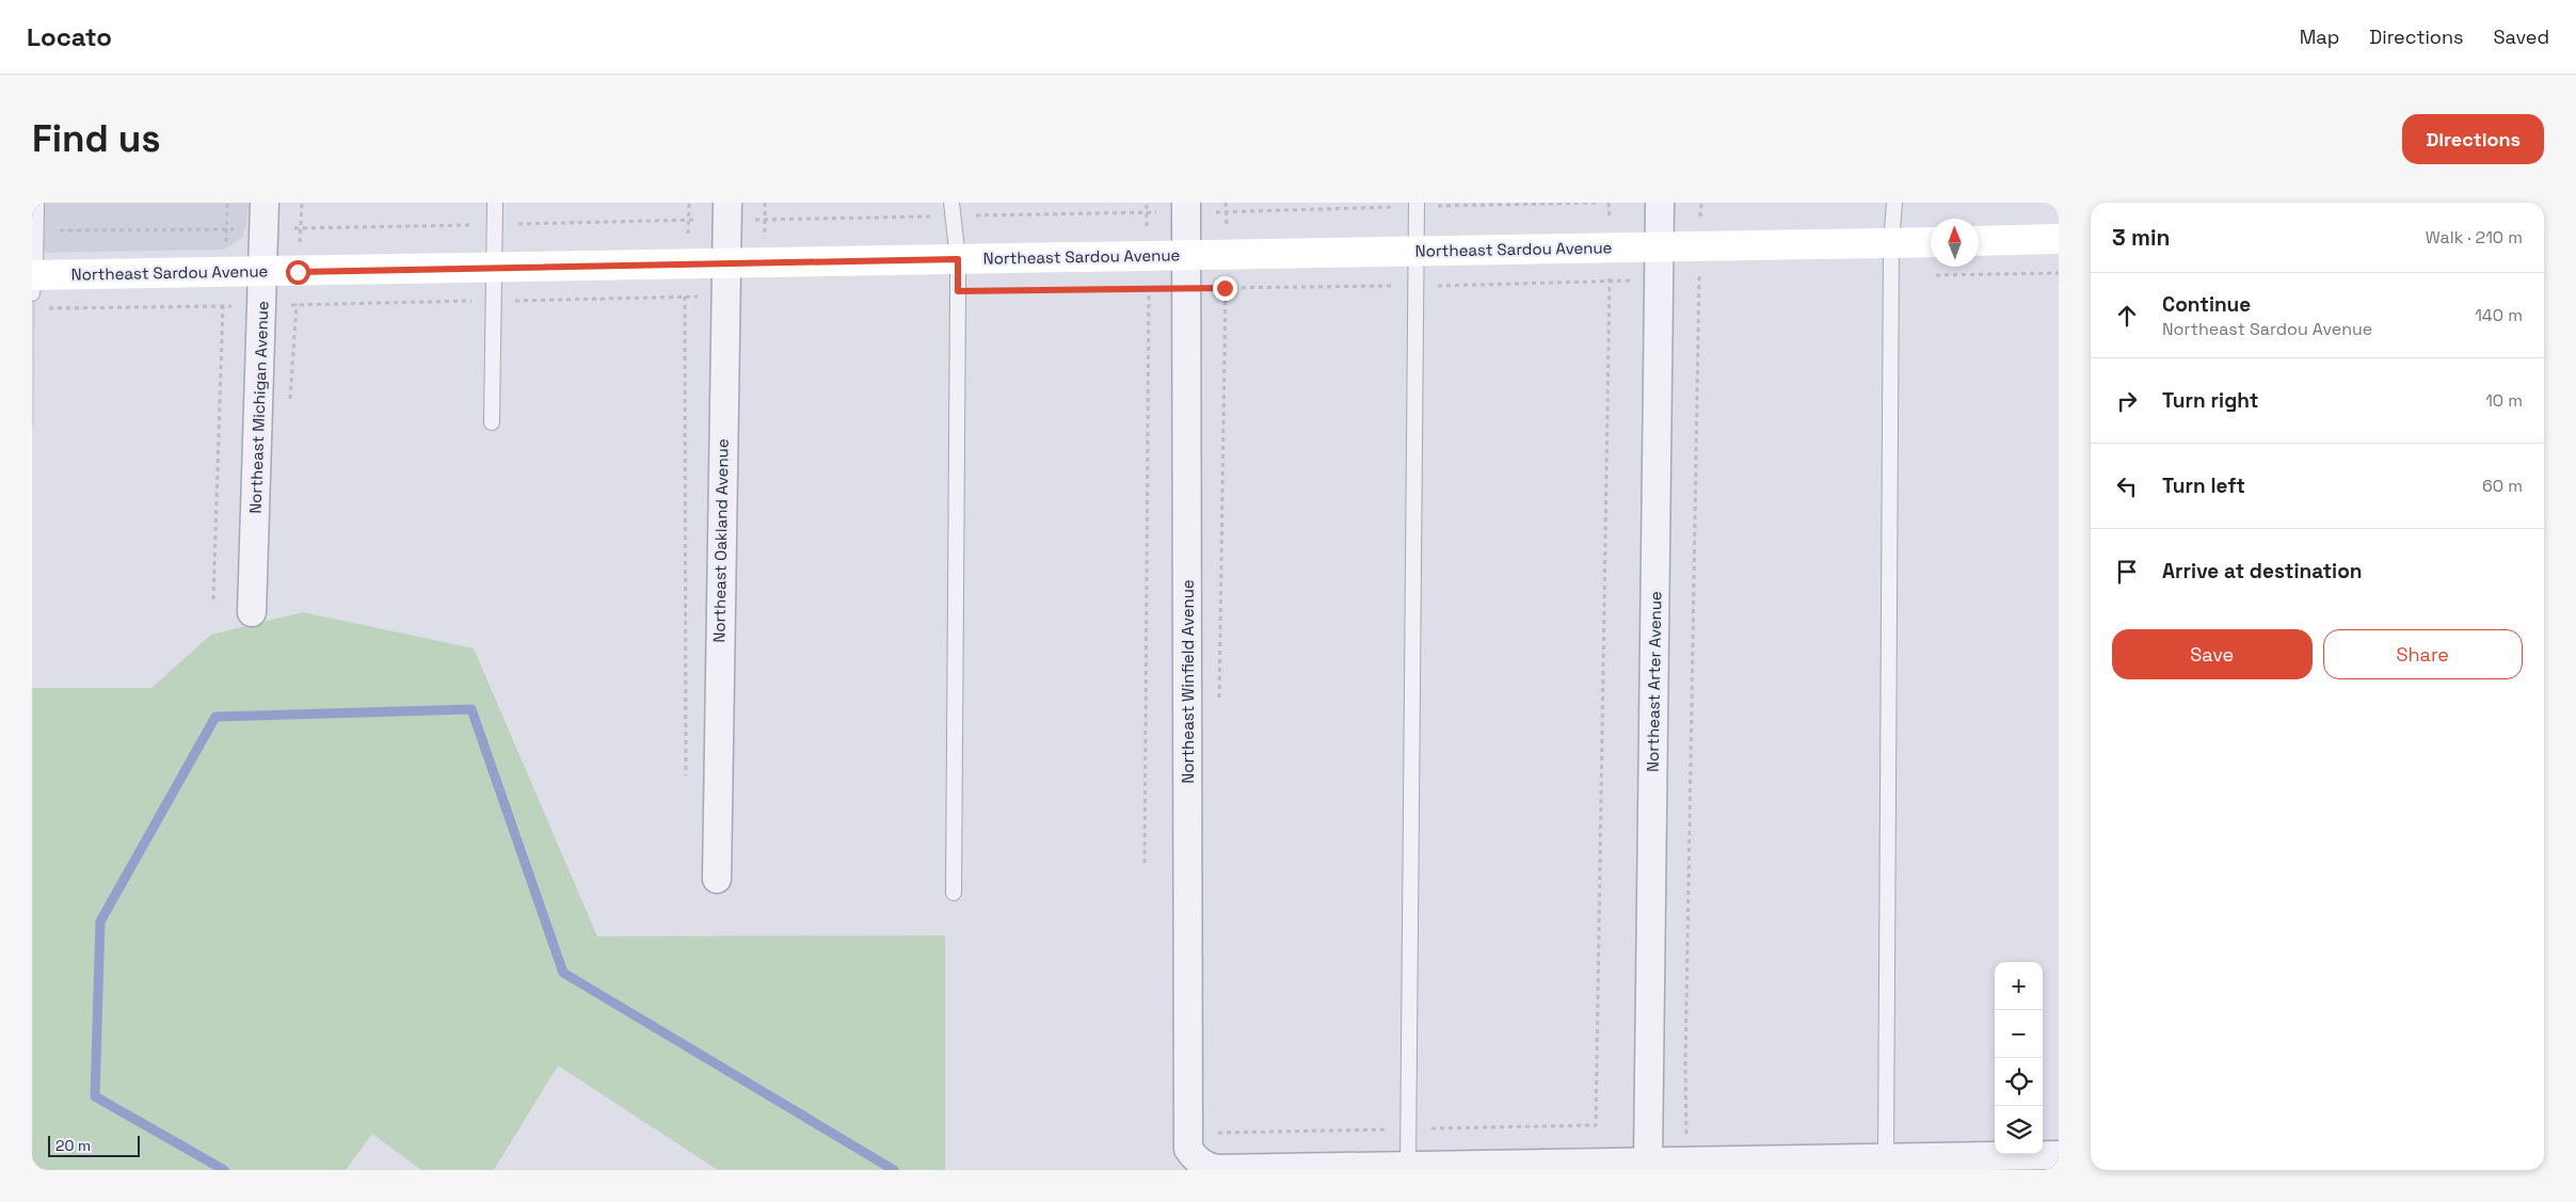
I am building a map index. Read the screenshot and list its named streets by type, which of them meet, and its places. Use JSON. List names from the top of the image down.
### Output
{
  "streets": {
    "main road": ["Northeast Sardou Avenue"],
    "street": [
      "Northeast Michigan Avenue",
      "Northeast Oakland Avenue",
      "Northeast Winfield Avenue",
      "Northeast Arter Avenue"
    ]
  },
  "crossings": [
    ["Northeast Sardou Avenue", "Northeast Michigan Avenue"],
    ["Northeast Sardou Avenue", "Northeast Oakland Avenue"],
    ["Northeast Sardou Avenue", "Northeast Winfield Avenue"],
    ["Northeast Sardou Avenue", "Northeast Arter Avenue"]
  ],
  "scale_bar": "20 m",
  "north": "top",
  "page": {
    "header": "Locato",
    "nav": ["Map", "Directions", "Saved"],
    "buttons": [
      "Directions",
      ["Save", "Share"]
    ],
    "title": "Find us",
    "heading": ["3 min", "Walk · 210 m"],
    "list": [
      ["Continue", "Northeast Sardou Avenue", "140 m"],
      ["Turn right", "10 m"],
      ["Turn left", "60 m"],
      "Arrive at destination"
    ],
    "map_buttons": ["+", "−"],
    "scale": "20 m"
  }
}
